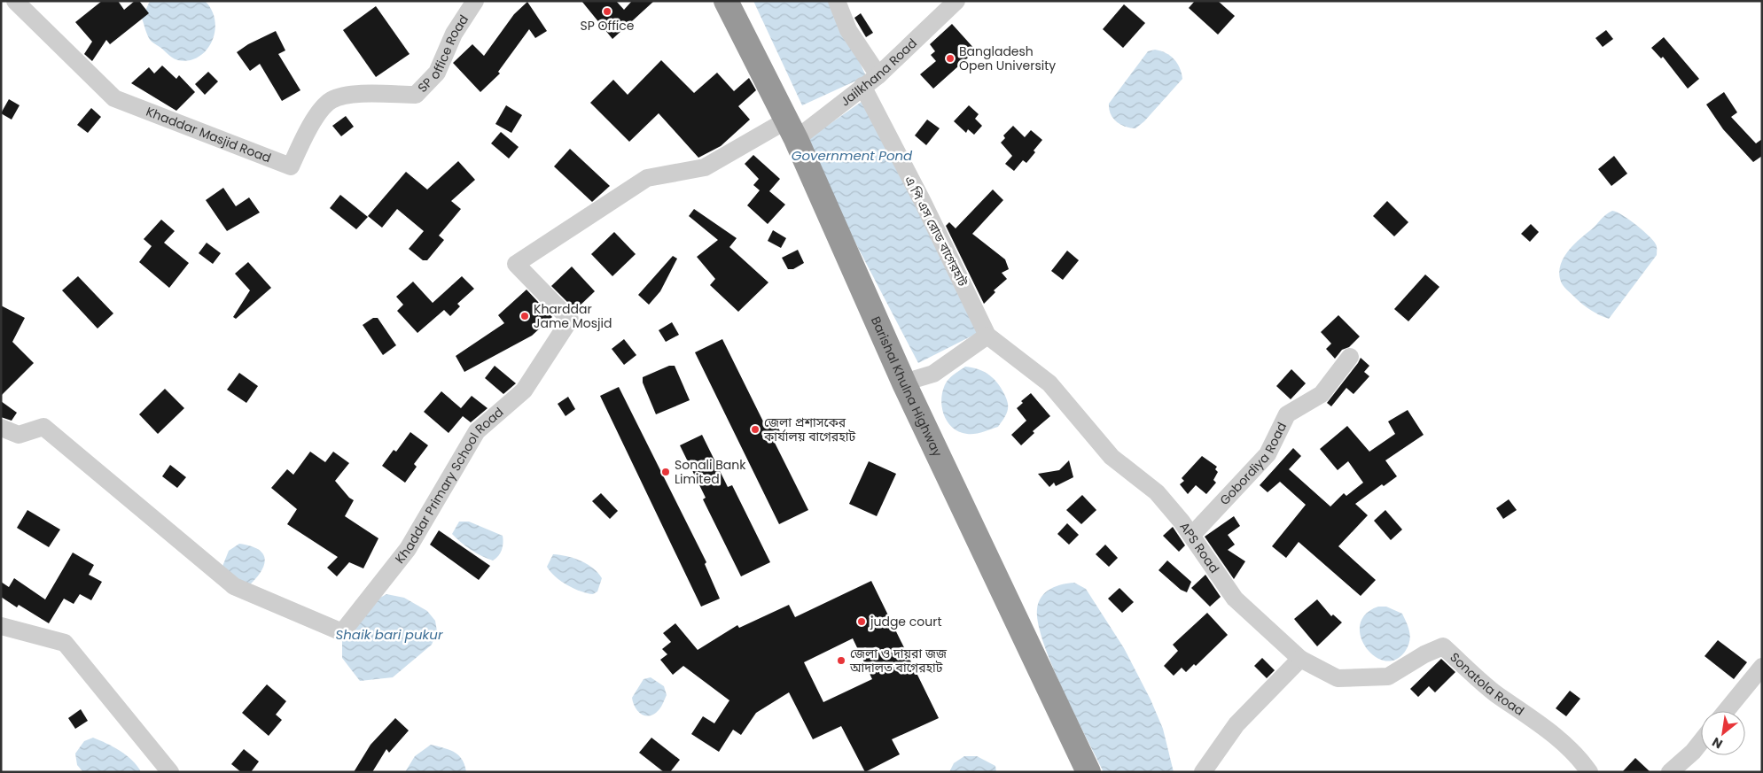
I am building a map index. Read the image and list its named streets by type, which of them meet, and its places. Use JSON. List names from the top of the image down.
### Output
{
  "streets": {
    "highway": ["Barishal Khulna Highway"],
    "street": [
      "SP office Road",
      "Jailkhana Road",
      "Khaddar Masjid Road",
      "এ পি এস রোড বাগেরহাট",
      "Gobordiya Road",
      "Khaddar Primary School Road",
      "APS Road",
      "Sonatola Road"
    ]
  },
  "crossings": [
    ["SP office Road", "Khaddar Masjid Road"],
    ["Jailkhana Road", "এ পি এস রোড বাগেরহাট"],
    ["Jailkhana Road", "Barishal Khulna Highway"],
    ["Jailkhana Road", "Khaddar Primary School Road"],
    ["এ পি এস রোড বাগেরহাট", "APS Road"],
    ["Barishal Khulna Highway", "Khaddar Primary School Road"],
    ["Gobordiya Road", "APS Road"],
    ["APS Road", "Sonatola Road"]
  ],
  "water": ["Government Pond", "Shaik bari pukur"],
  "places": [
    "SP Office",
    "Bangladesh Open University",
    "Kharddar Jame Mosjid",
    "জেলা প্রশাসকের কার্যালয় বাগেরহাট",
    "Sonali Bank Limited",
    "judge court",
    "জেলা ও দায়রা জজ আদালত বাগেরহাট"
  ],
  "north": "bottom left"
}
